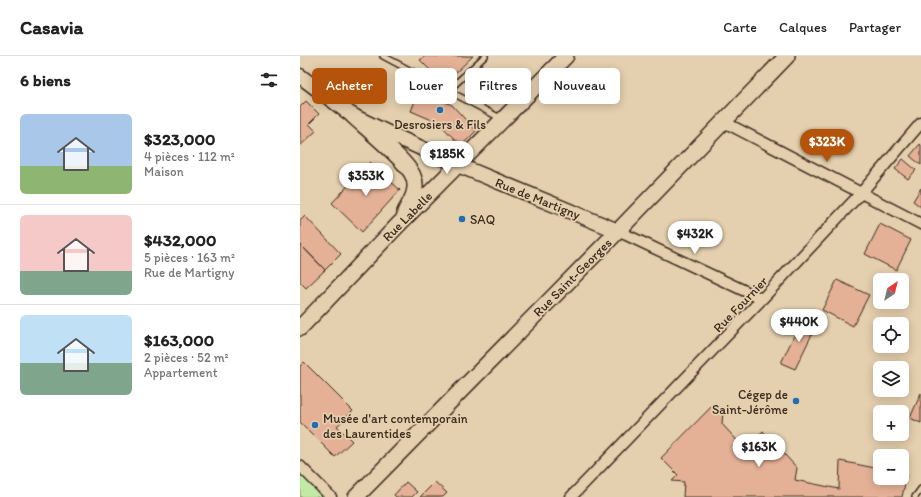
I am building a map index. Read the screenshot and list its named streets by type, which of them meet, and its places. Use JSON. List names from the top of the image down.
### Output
{
  "streets": {
    "main road": ["Rue de Martigny", "Rue Labelle", "Rue Saint-Georges"],
    "street": ["Rue Fournier"]
  },
  "crossings": [
    ["Rue de Martigny", "Rue Labelle"],
    ["Rue de Martigny", "Rue Saint-Georges"],
    ["Rue de Martigny", "Rue Fournier"]
  ],
  "places": [
    "Desrosiers & Fils",
    "SAQ",
    "Cégep de Saint-Jérôme",
    "Musée d'art contemporain des Laurentides"
  ],
  "north": "top right",
  "page": {
    "header": "Casavia",
    "nav": ["Carte", "Calques", "Partager"],
    "heading": "6 biens",
    "chip": [
      "Acheter",
      "Louer",
      "Filtres",
      "Nouveau"
    ],
    "list": [
      {
        "name": "$323,000",
        "note": "4 pièces · 112 m² · Maison"
      },
      {
        "name": "$432,000",
        "note": "5 pièces · 163 m² · Rue de Martigny"
      },
      {
        "name": "$163,000",
        "note": "2 pièces · 52 m² · Appartement"
      }
    ],
    "price": [
      "$323K",
      "$185K",
      "$353K",
      "$432K",
      "$440K",
      "$163K"
    ],
    "map_buttons": ["+", "−"]
  }
}
